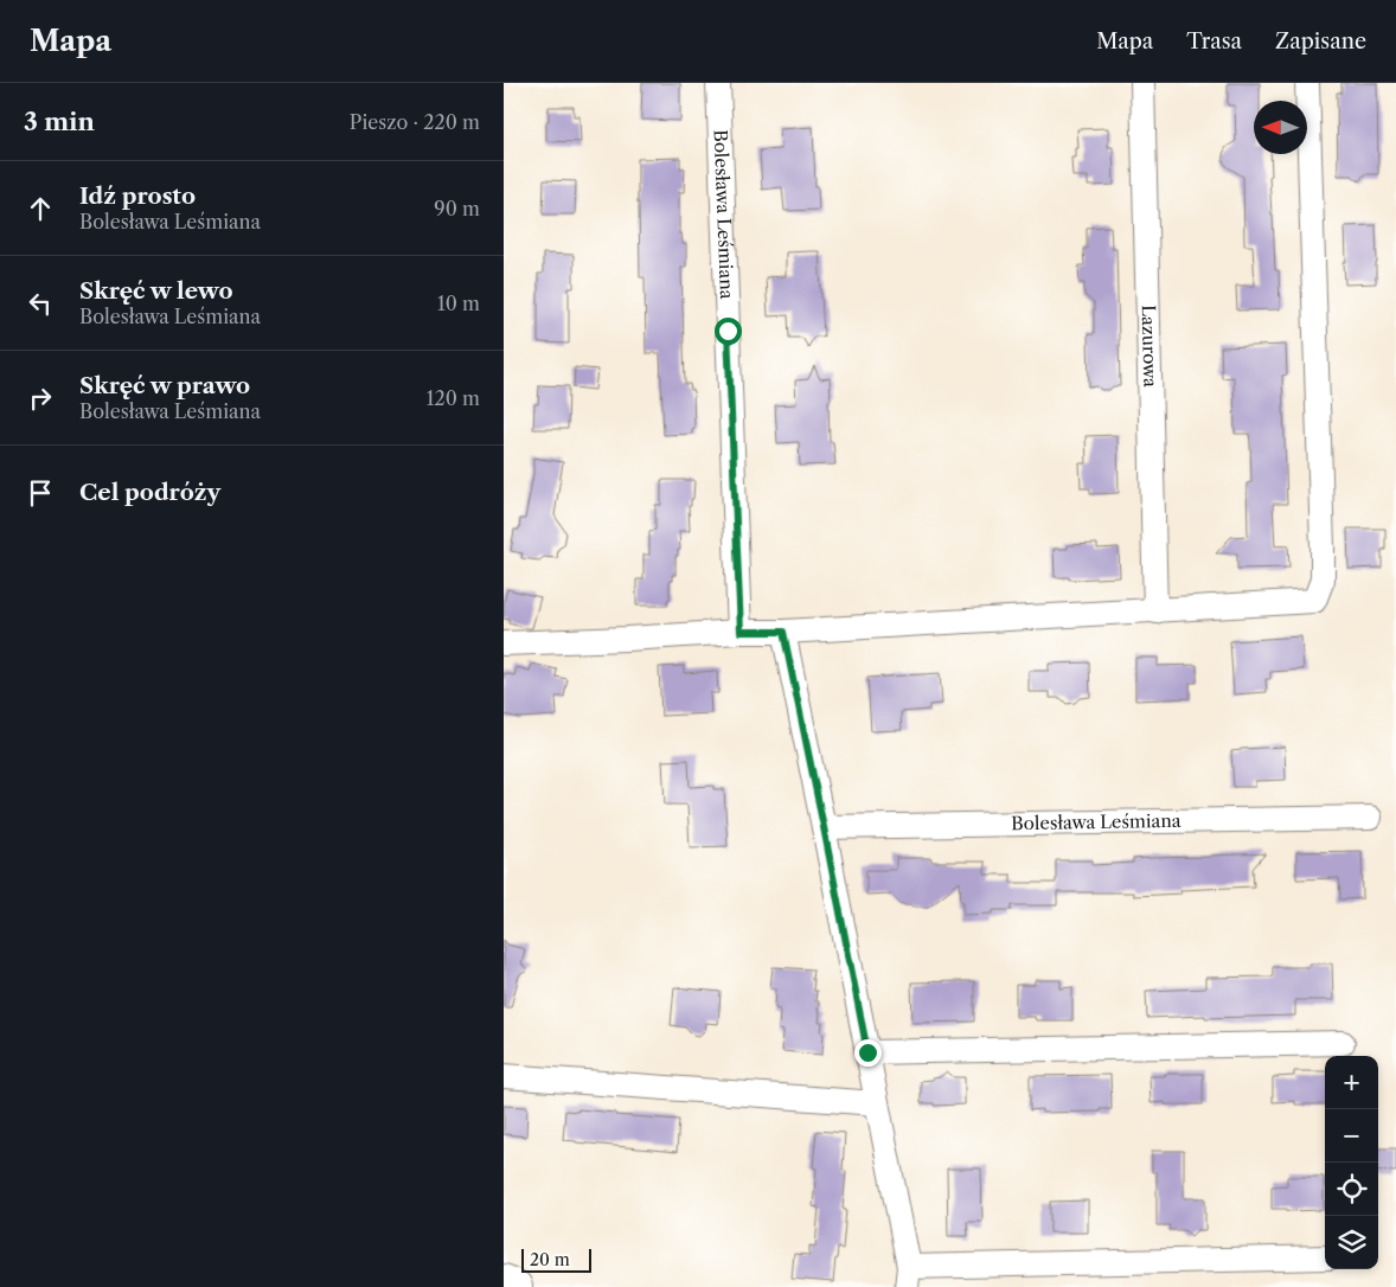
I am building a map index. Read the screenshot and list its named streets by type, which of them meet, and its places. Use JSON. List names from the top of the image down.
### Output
{
  "streets": {
    "street": ["Bolesława Leśmiana", "Lazurowa"]
  },
  "scale_bar": "20 m",
  "north": "left",
  "page": {
    "header": "Mapa",
    "nav": ["Mapa", "Trasa", "Zapisane"],
    "heading": ["3 min", "Pieszo · 220 m"],
    "list": [
      ["Idź prosto", "Bolesława Leśmiana", "90 m"],
      ["Skręć w lewo", "Bolesława Leśmiana", "10 m"],
      ["Skręć w prawo", "Bolesława Leśmiana", "120 m"],
      "Cel podróży"
    ],
    "map_buttons": ["+", "−"],
    "scale": "20 m"
  }
}
